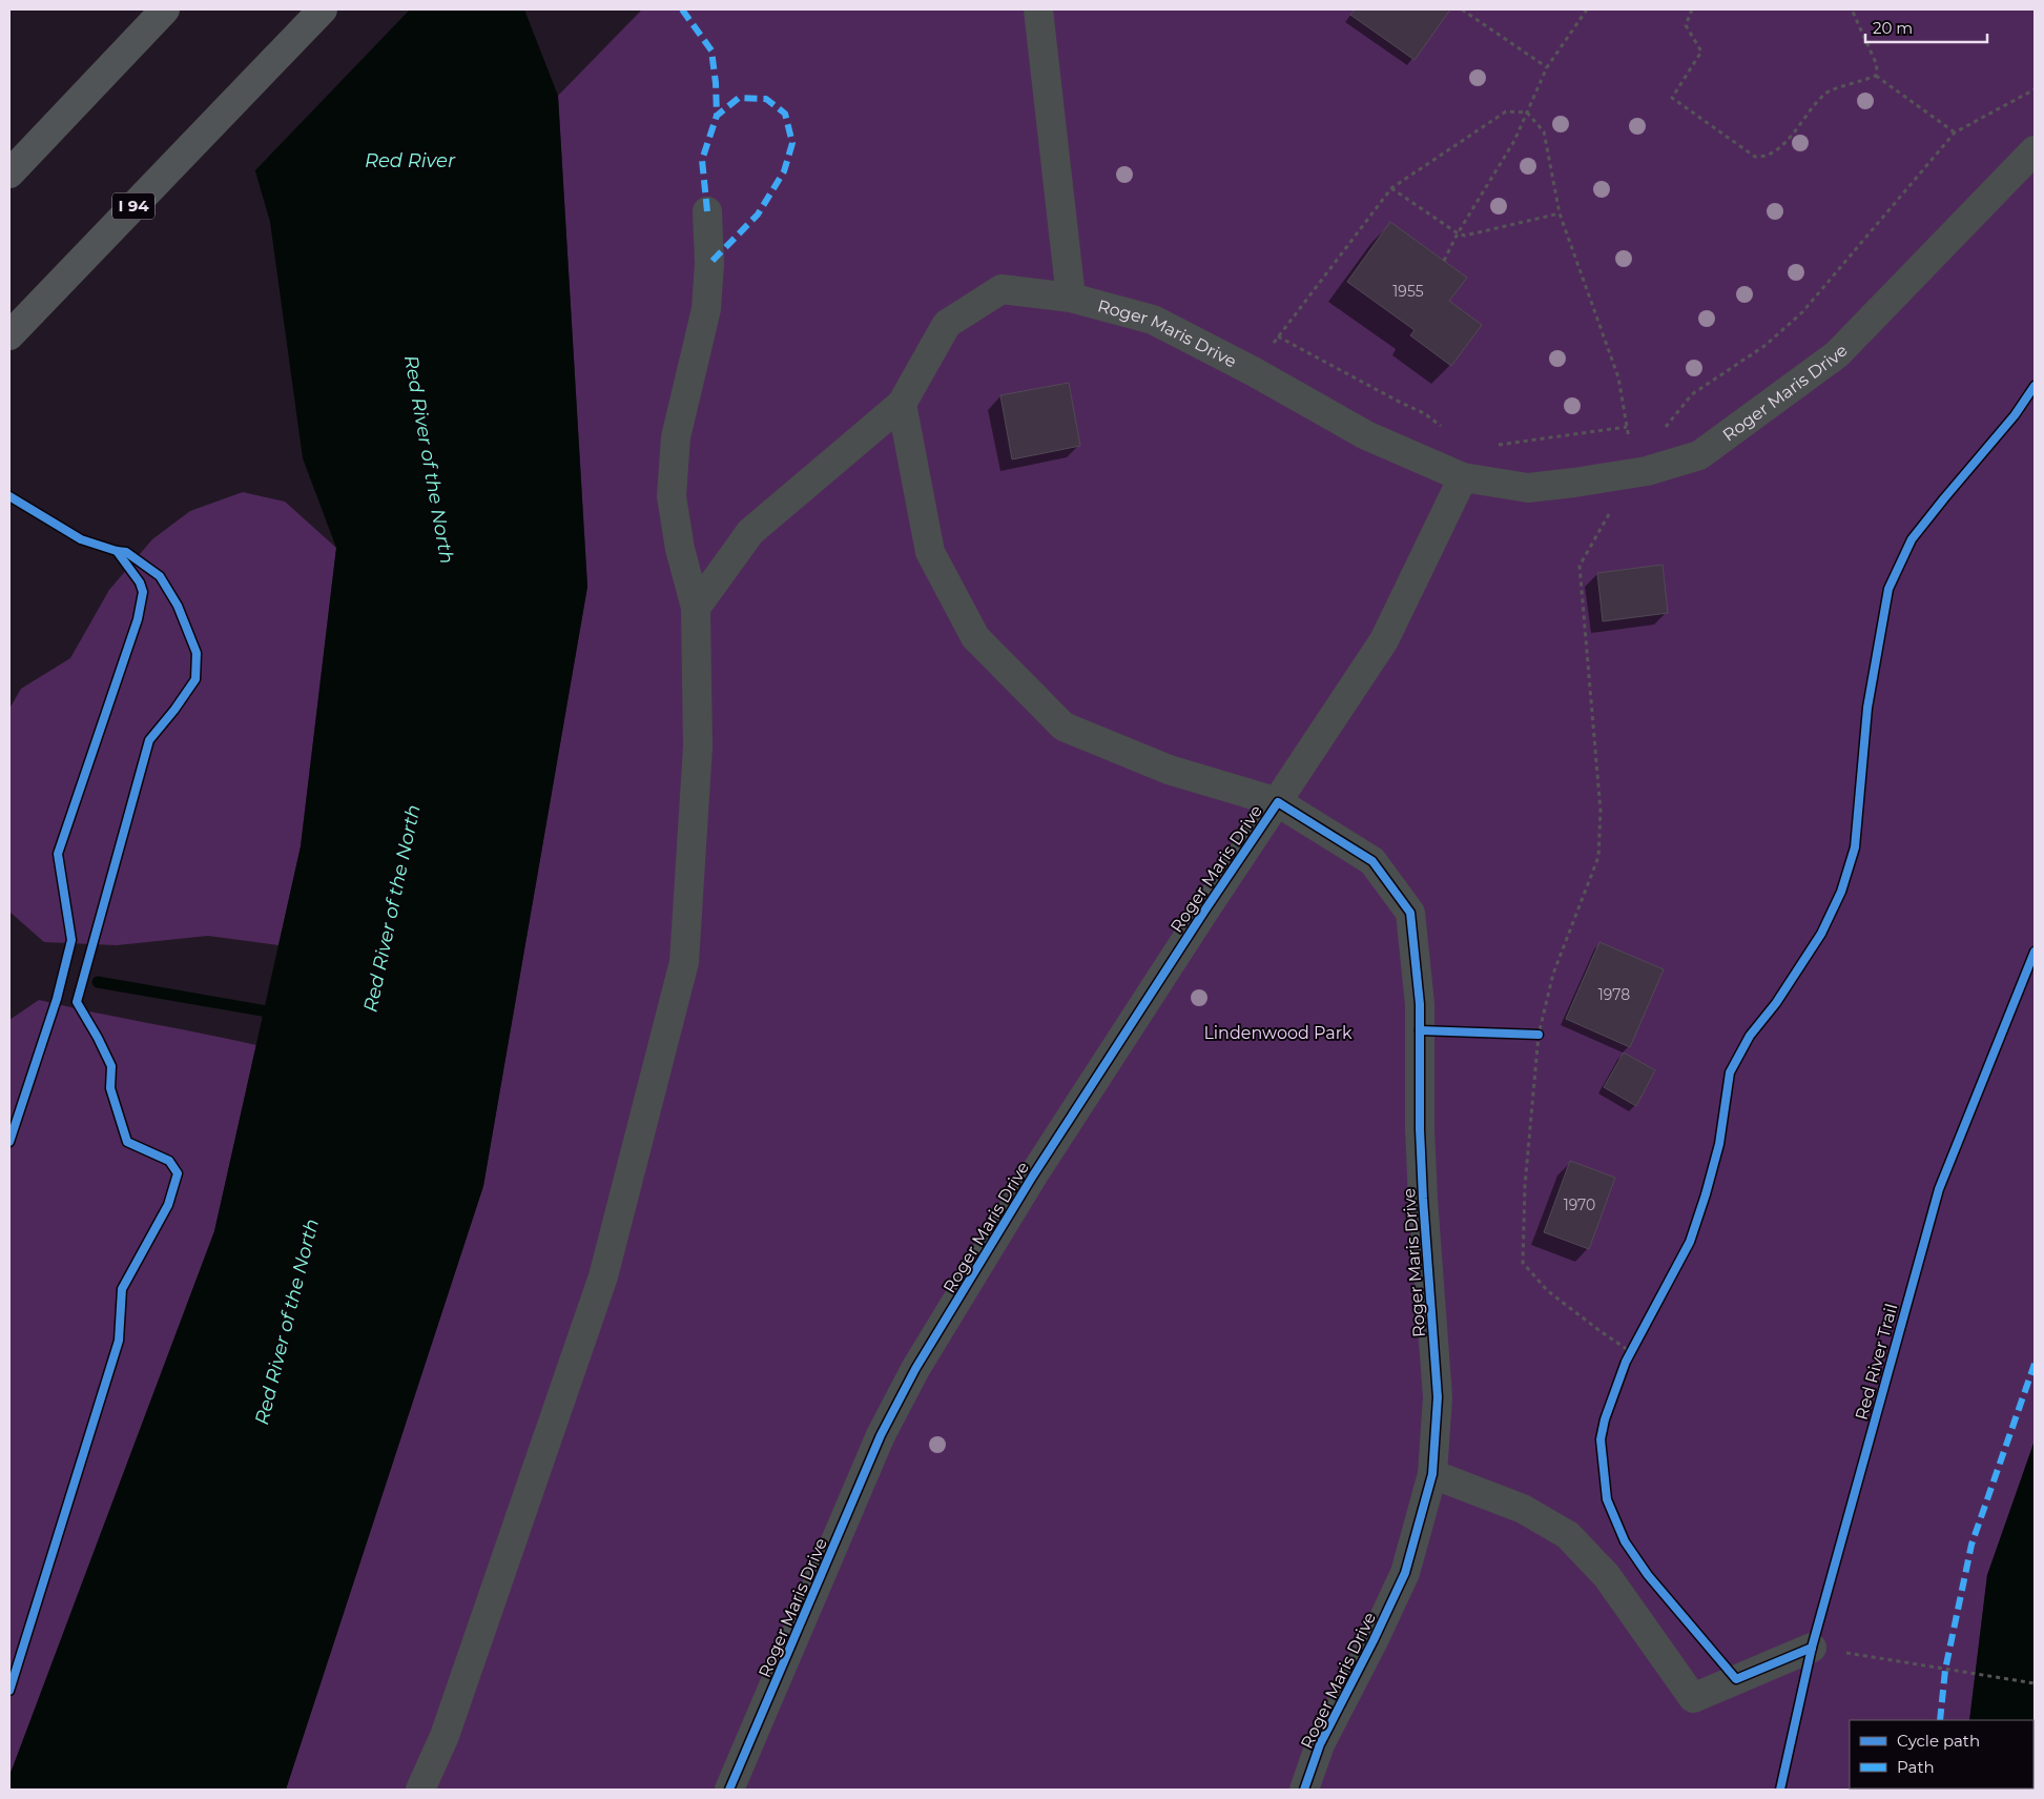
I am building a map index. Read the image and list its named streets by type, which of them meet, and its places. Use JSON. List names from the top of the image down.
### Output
{
  "streets": {
    "highway": ["I 94"],
    "street": ["Roger Maris Drive"],
    "cycle path": ["Red River Trail"]
  },
  "water": ["Red River", "Red River of the North"],
  "parks": ["Lindenwood Park"],
  "house_numbers": ["1955", "1978", "1970"],
  "legend": ["Cycle path", "Path"],
  "scale_bar": "20 m"
}
